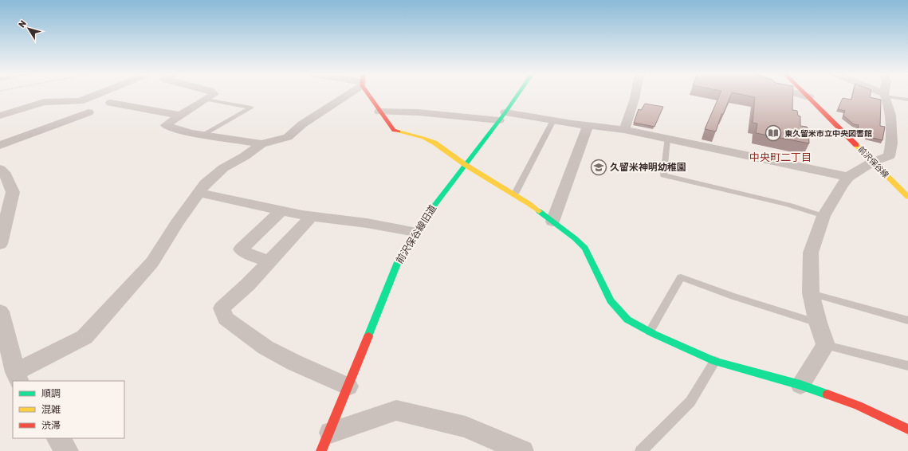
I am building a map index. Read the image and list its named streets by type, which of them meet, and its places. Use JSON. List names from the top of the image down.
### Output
{
  "streets": {
    "street": ["前沢保谷線", "前沢保谷線旧道"]
  },
  "districts": ["中央町二丁目"],
  "places": {
    "library": ["東久留米市立中央図書館"],
    "school or university": ["久留米神明幼稚園"]
  },
  "legend": ["順調", "混雑", "渋滞"],
  "north": "top left"
}
